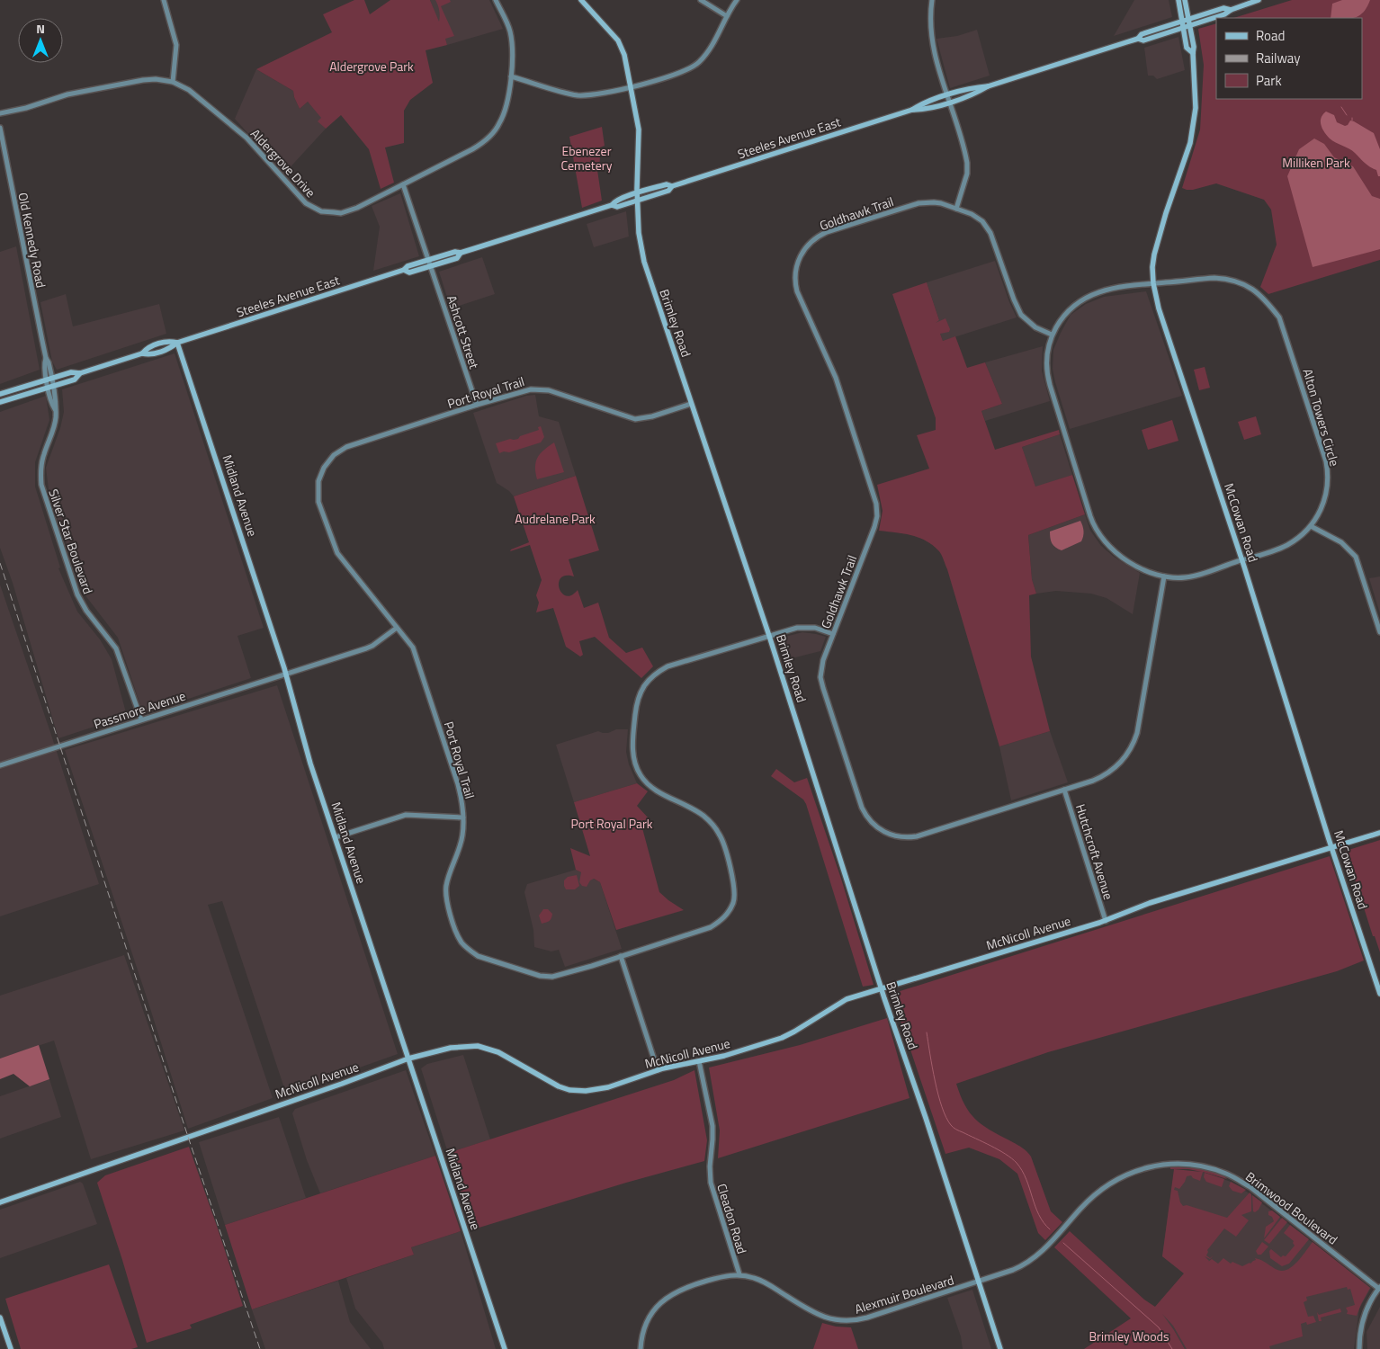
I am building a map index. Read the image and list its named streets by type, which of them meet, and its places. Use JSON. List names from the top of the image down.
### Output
{
  "streets": {
    "main road": [
      "Steeles Avenue East",
      "Brimley Road",
      "Midland Avenue",
      "McCowan Road",
      "McNicoll Avenue"
    ],
    "street": [
      "Aldergrove Drive",
      "Goldhawk Trail",
      "Old Kennedy Road",
      "Ashcott Street",
      "Port Royal Trail",
      "Alton Towers Circle",
      "Silver Star Boulevard",
      "Passmore Avenue",
      "Hutchcroft Avenue",
      "Brimwood Boulevard",
      "Cleadon Road",
      "Alexmuir Boulevard"
    ]
  },
  "crossings": [
    ["Steeles Avenue East", "Old Kennedy Road"],
    ["Steeles Avenue East", "Brimley Road"],
    ["Steeles Avenue East", "Ashcott Street"],
    ["Steeles Avenue East", "Midland Avenue"],
    ["Steeles Avenue East", "McCowan Road"],
    ["Steeles Avenue East", "Silver Star Boulevard"],
    ["Aldergrove Drive", "Ashcott Street"],
    ["Goldhawk Trail", "Port Royal Trail"],
    ["Goldhawk Trail", "Alton Towers Circle"],
    ["Goldhawk Trail", "Hutchcroft Avenue"],
    ["Old Kennedy Road", "Silver Star Boulevard"],
    ["Brimley Road", "Port Royal Trail"],
    ["Brimley Road", "McNicoll Avenue"],
    ["Brimley Road", "Brimwood Boulevard"],
    ["Brimley Road", "Alexmuir Boulevard"],
    ["Ashcott Street", "Port Royal Trail"],
    ["Port Royal Trail", "Passmore Avenue"],
    ["Alton Towers Circle", "McCowan Road"],
    ["Midland Avenue", "Passmore Avenue"],
    ["Midland Avenue", "McNicoll Avenue"],
    ["McCowan Road", "McNicoll Avenue"],
    ["Silver Star Boulevard", "Passmore Avenue"],
    ["Hutchcroft Avenue", "McNicoll Avenue"],
    ["McNicoll Avenue", "Cleadon Road"],
    ["Brimwood Boulevard", "Alexmuir Boulevard"],
    ["Cleadon Road", "Alexmuir Boulevard"]
  ],
  "parks": [
    "Aldergrove Park",
    "Ebenezer Cemetery",
    "Milliken Park",
    "Audrelane Park",
    "Port Royal Park",
    "Brimley Woods"
  ],
  "legend": ["Road", "Railway", "Park"],
  "north": "top"
}
